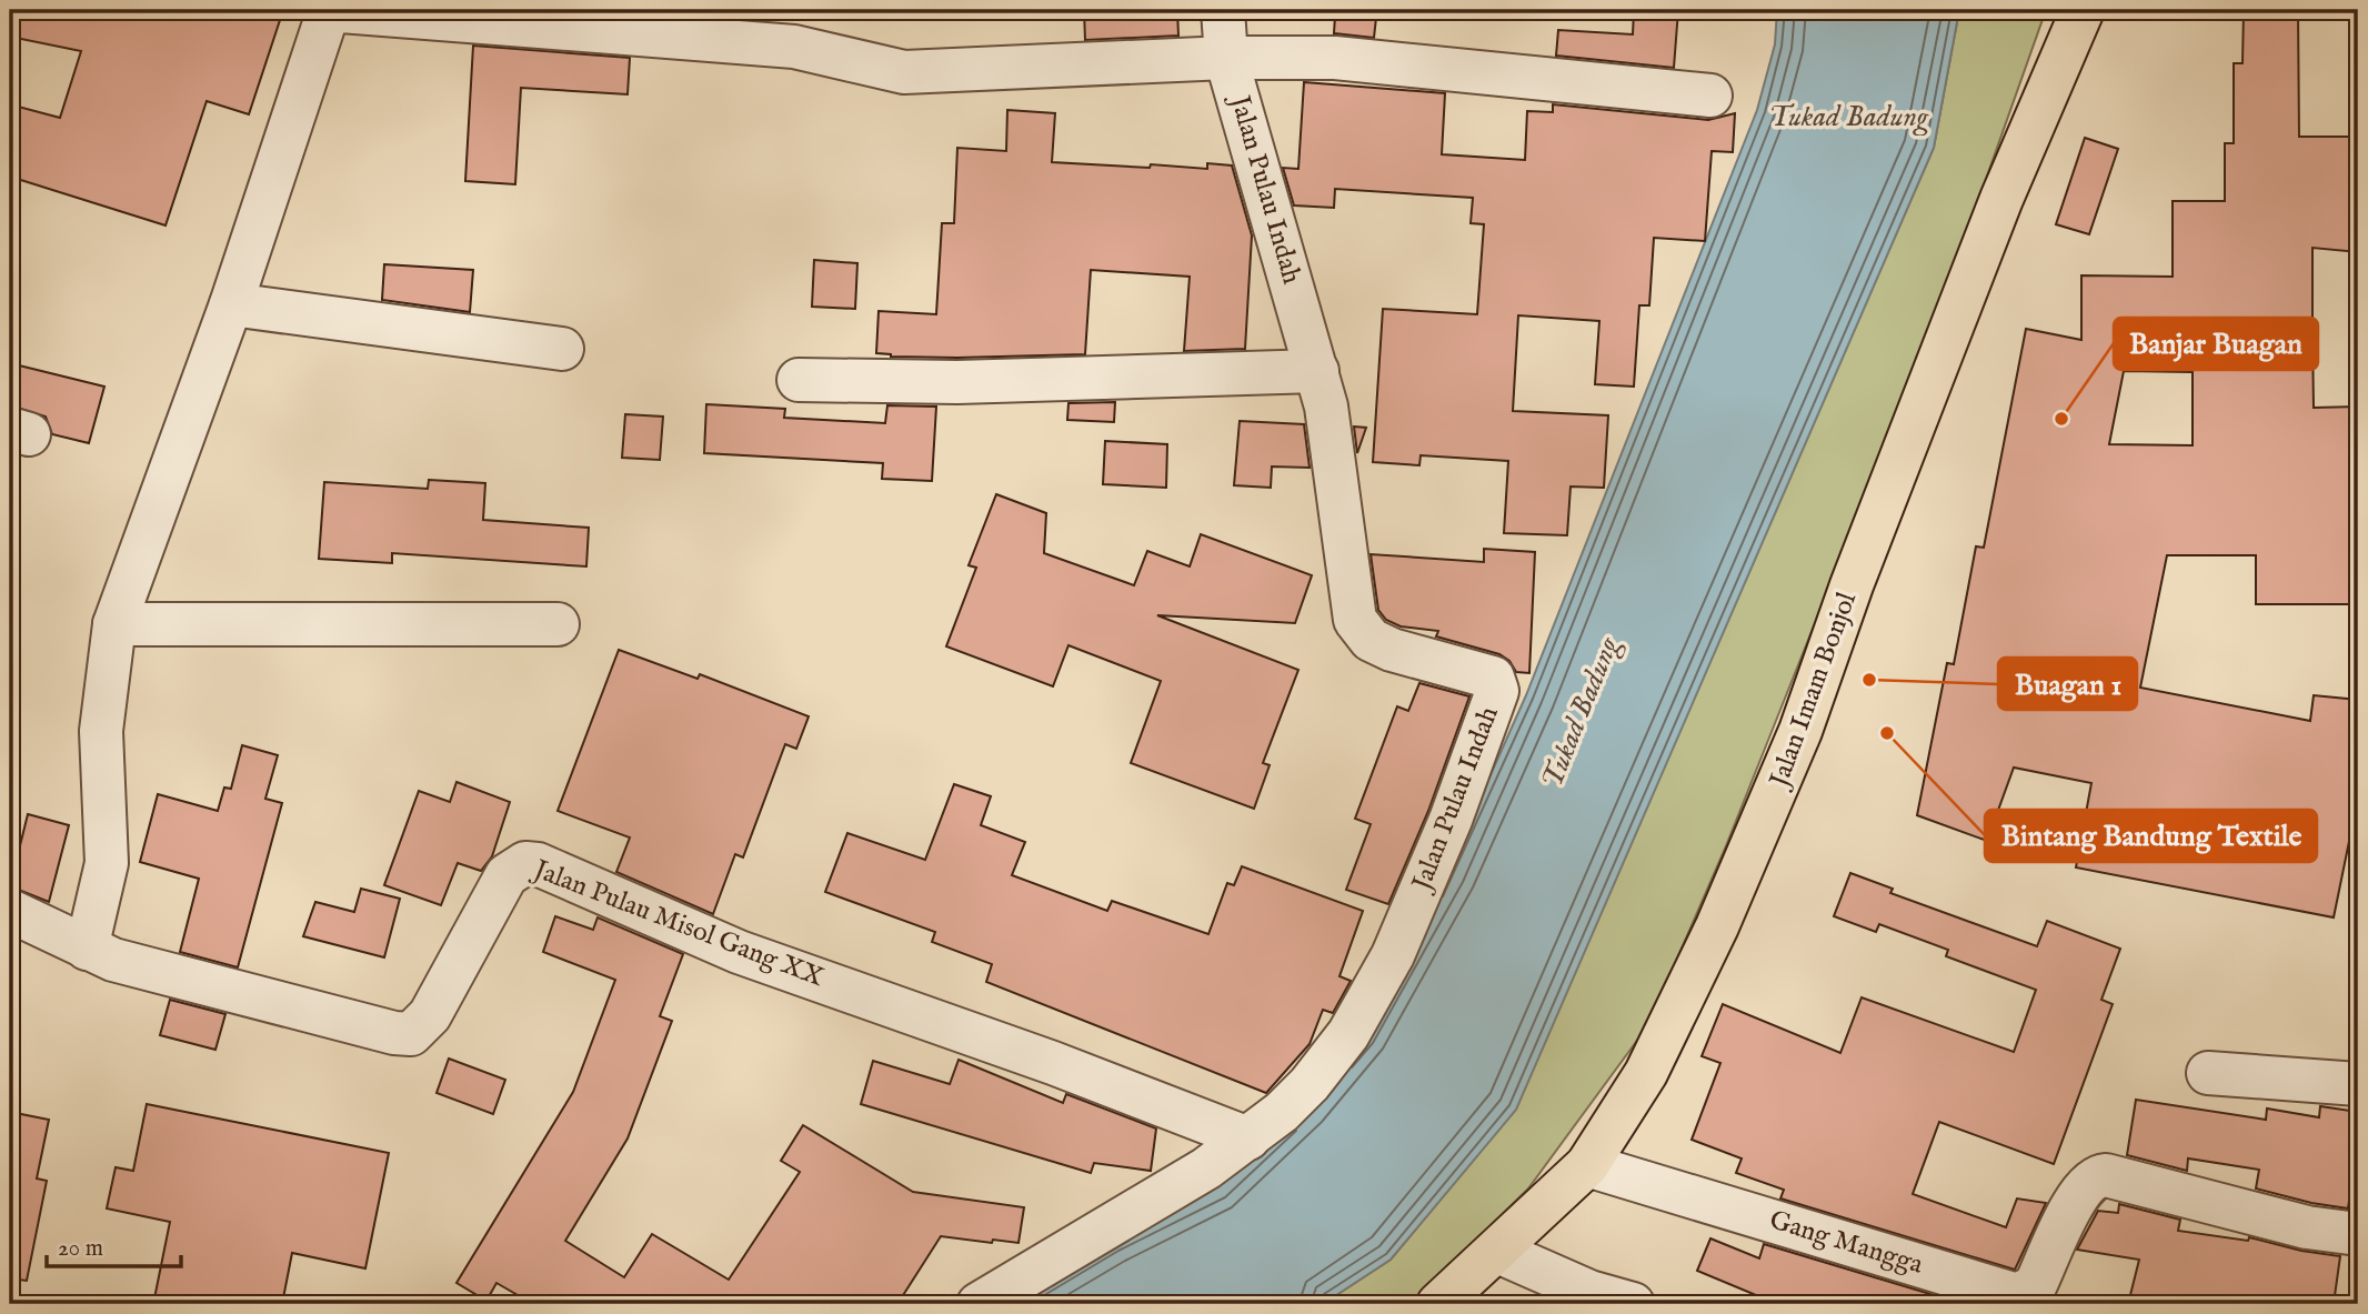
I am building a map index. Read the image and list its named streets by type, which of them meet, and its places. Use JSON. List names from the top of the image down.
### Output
{
  "streets": {
    "highway": ["Jalan Imam Bonjol"],
    "street": ["Jalan Pulau Indah", "Jalan Pulau Misol Gang XX", "Gang Mangga"]
  },
  "crossings": [
    ["Jalan Pulau Indah", "Jalan Pulau Misol Gang XX"],
    ["Jalan Imam Bonjol", "Gang Mangga"]
  ],
  "water": ["Tukad Badung"],
  "places": ["Banjar Buagan", "Buagan 1", "Bintang Bandung Textile"],
  "scale_bar": "20 m"
}
